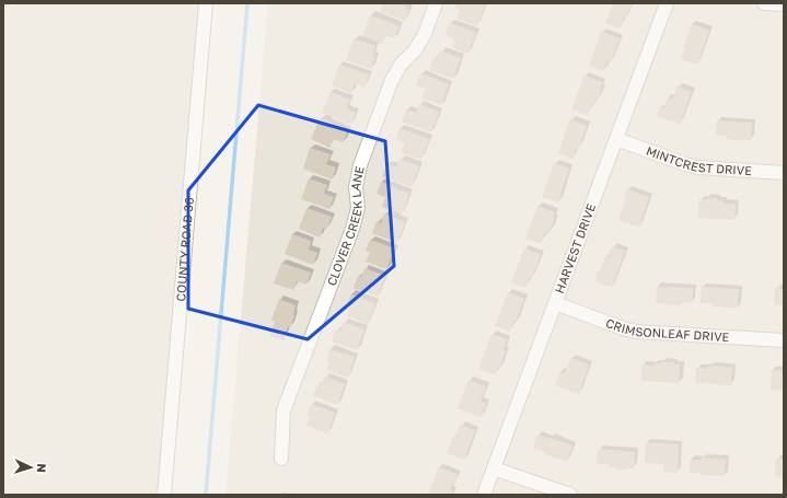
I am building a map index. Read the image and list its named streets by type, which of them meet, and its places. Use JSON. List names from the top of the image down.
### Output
{
  "streets": {
    "street": [
      "MINTCREST DRIVE",
      "CLOVER CREEK LANE",
      "HARVEST DRIVE",
      "COUNTY ROAD 36",
      "CRIMSONLEAF DRIVE"
    ]
  },
  "crossings": [
    ["MINTCREST DRIVE", "HARVEST DRIVE"],
    ["HARVEST DRIVE", "CRIMSONLEAF DRIVE"]
  ],
  "north": "right"
}
